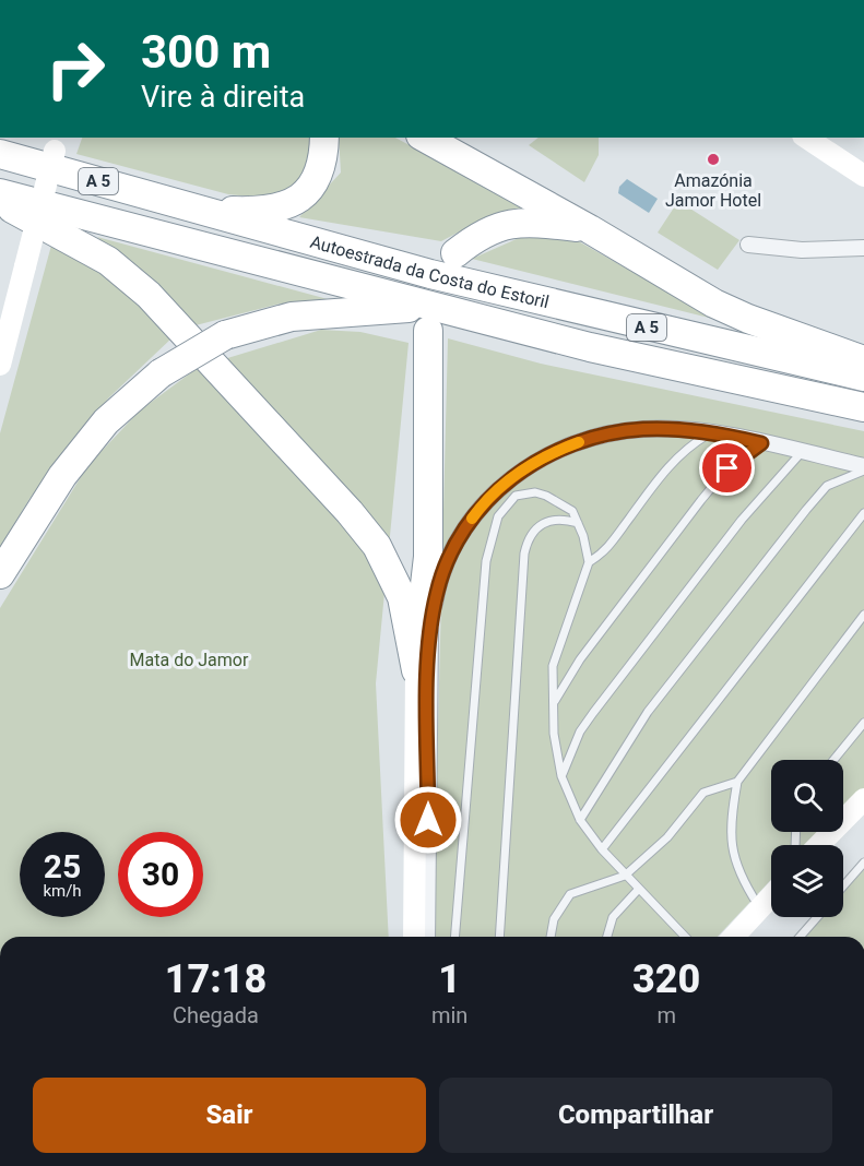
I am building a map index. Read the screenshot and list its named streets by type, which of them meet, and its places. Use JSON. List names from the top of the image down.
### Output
{
  "streets": {
    "highway": ["A 5", "Autoestrada da Costa do Estoril"]
  },
  "parks": ["Mata do Jamor"],
  "places": ["Amazónia Jamor Hotel"],
  "page": {
    "turn": ["300 m", "Vire à direita"],
    "speed": "25 km/h",
    "limit": "30",
    "eta": [
      "17:18",
      "Chegada",
      "1",
      "min",
      "320",
      "m"
    ],
    "buttons": ["Sair", "Compartilhar"]
  }
}
